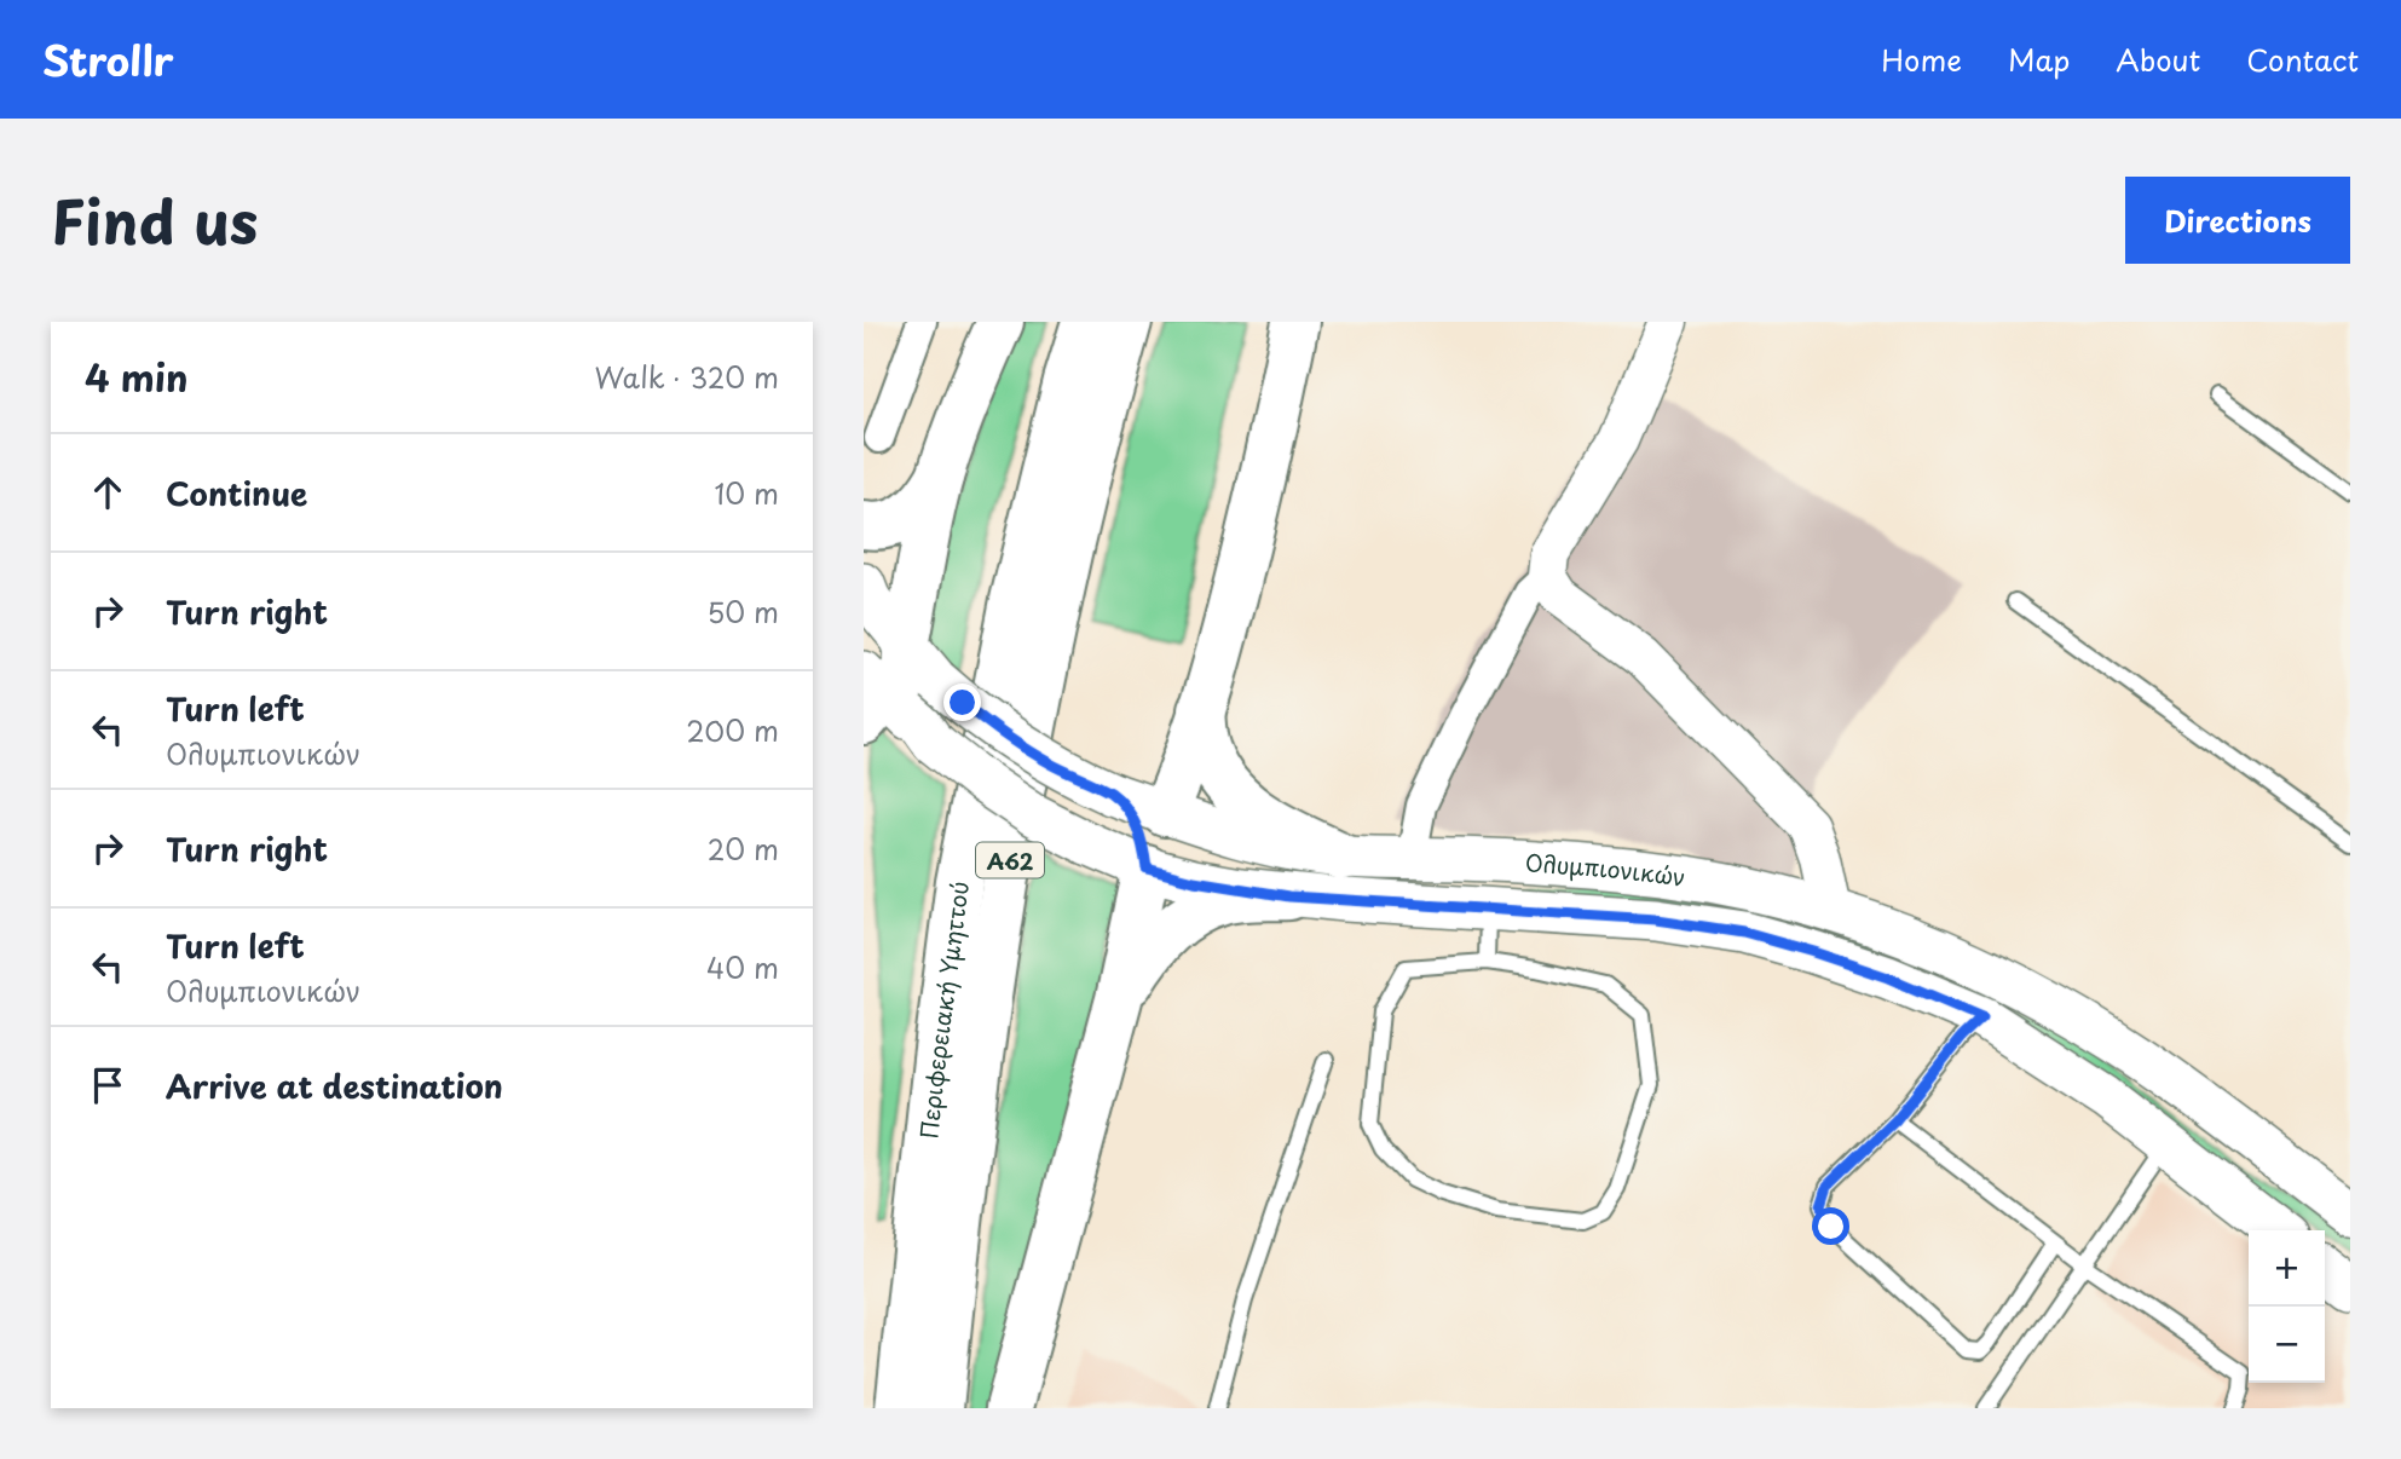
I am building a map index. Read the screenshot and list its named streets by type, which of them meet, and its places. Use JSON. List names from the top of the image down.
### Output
{
  "streets": {
    "highway": ["Α62", "Περιφερειακή Υμηττού"],
    "main road": ["Ολυμπιονικών"]
  },
  "page": {
    "header": "Strollr",
    "nav": [
      "Home",
      "Map",
      "About",
      "Contact"
    ],
    "title": "Find us",
    "buttons": "Directions",
    "heading": ["4 min", "Walk · 320 m"],
    "list": [
      ["Continue", "10 m"],
      ["Turn right", "50 m"],
      ["Turn left", "Ολυμπιονικών", "200 m"],
      ["Turn right", "20 m"],
      ["Turn left", "Ολυμπιονικών", "40 m"],
      "Arrive at destination"
    ],
    "map_buttons": ["+", "−"]
  }
}
